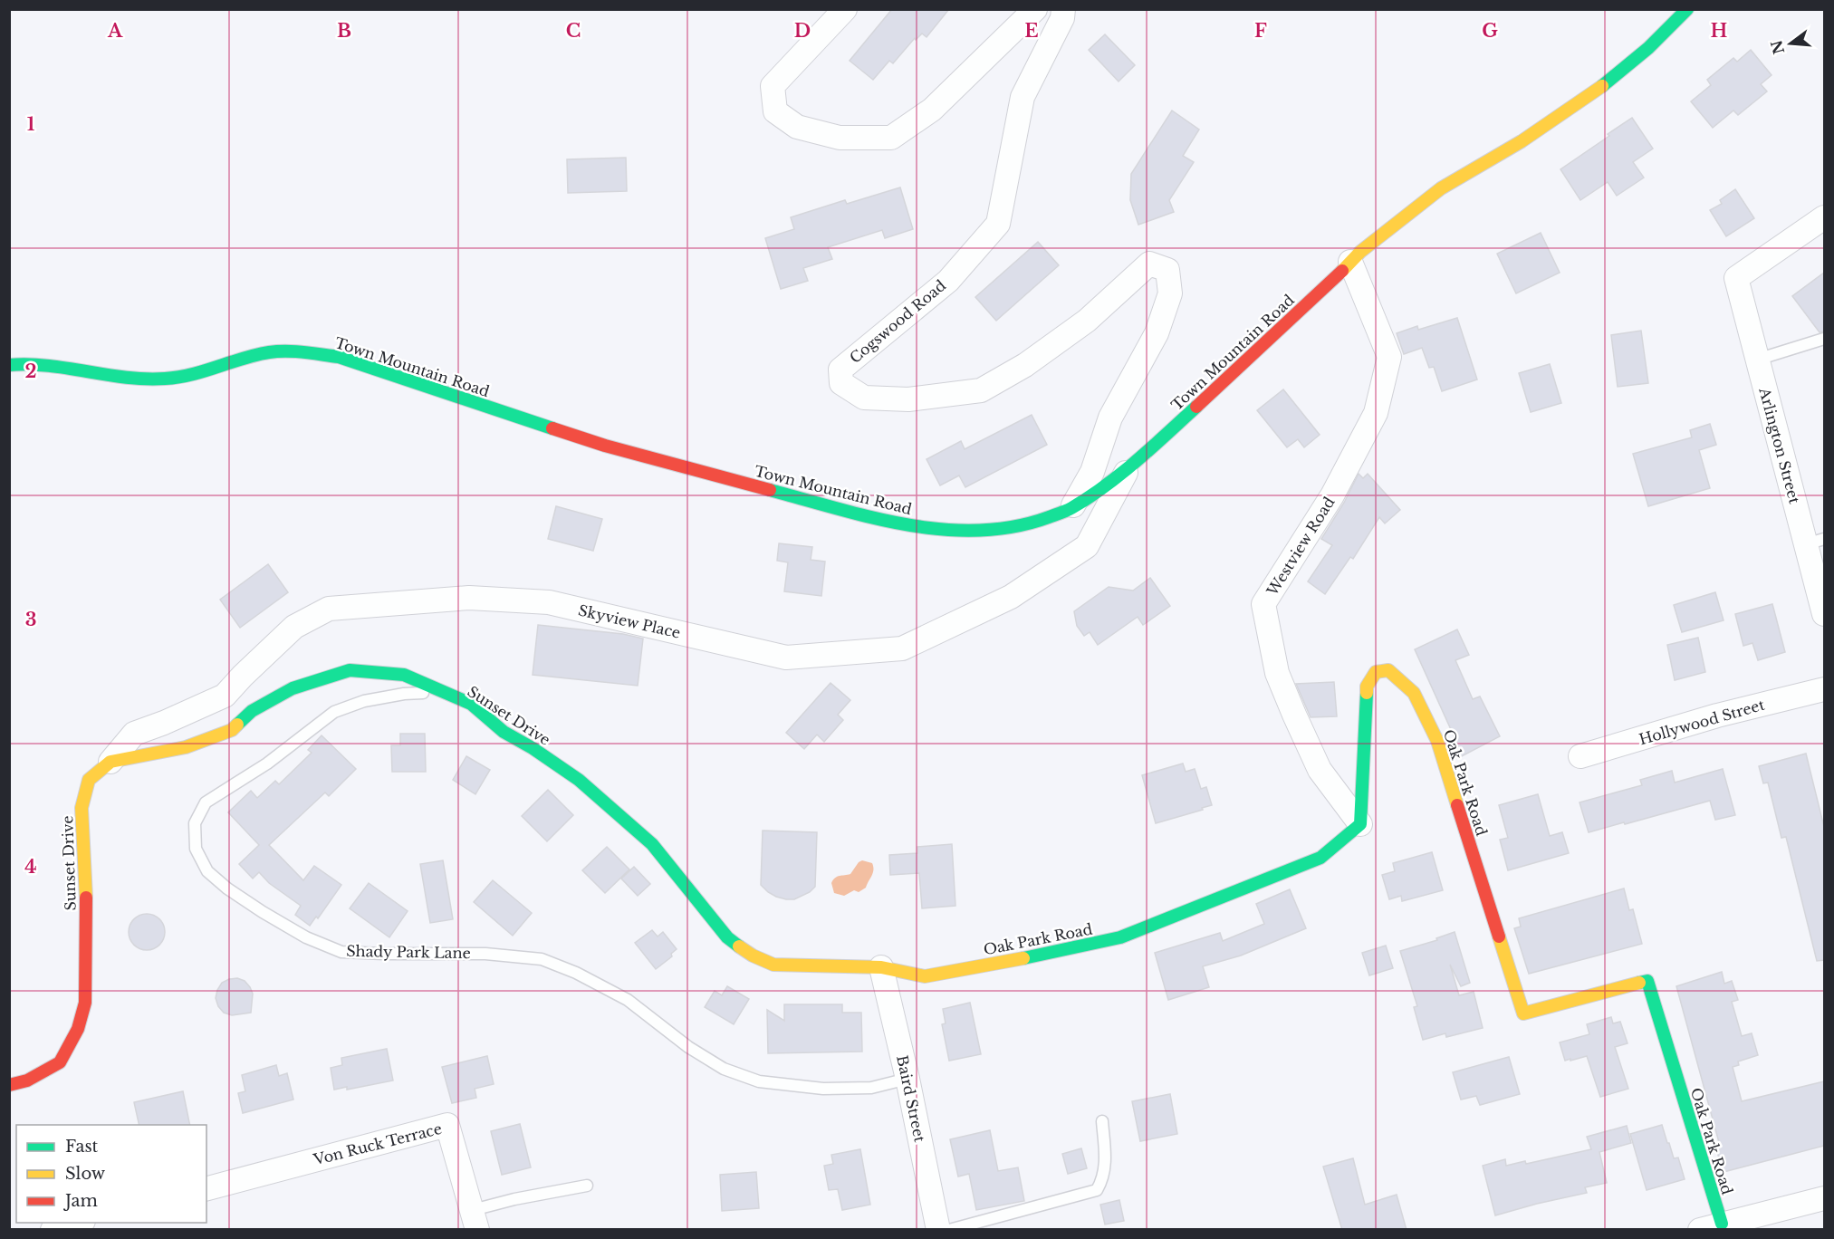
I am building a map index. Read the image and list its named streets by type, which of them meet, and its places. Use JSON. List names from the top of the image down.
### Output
{
  "streets": {
    "street": [
      "Cogswood Road",
      "Town Mountain Road",
      "Arlington Street",
      "Westview Road",
      "Skyview Place",
      "Sunset Drive",
      "Hollywood Street",
      "Oak Park Road",
      "Baird Street",
      "Von Ruck Terrace"
    ],
    "lane": ["Shady Park Lane"]
  },
  "crossings": [
    ["Cogswood Road", "Town Mountain Road"],
    ["Town Mountain Road", "Westview Road"],
    ["Town Mountain Road", "Skyview Place"],
    ["Westview Road", "Oak Park Road"],
    ["Skyview Place", "Sunset Drive"],
    ["Sunset Drive", "Oak Park Road"],
    ["Sunset Drive", "Shady Park Lane"],
    ["Sunset Drive", "Baird Street"],
    ["Oak Park Road", "Baird Street"],
    ["Shady Park Lane", "Baird Street"]
  ],
  "legend": ["Fast", "Slow", "Jam"],
  "north": "left",
  "grid": {
    "columns": [
      "A",
      "B",
      "C",
      "D",
      "E",
      "F",
      "G",
      "H"
    ],
    "rows": [
      "1",
      "2",
      "3",
      "4"
    ]
  }
}
